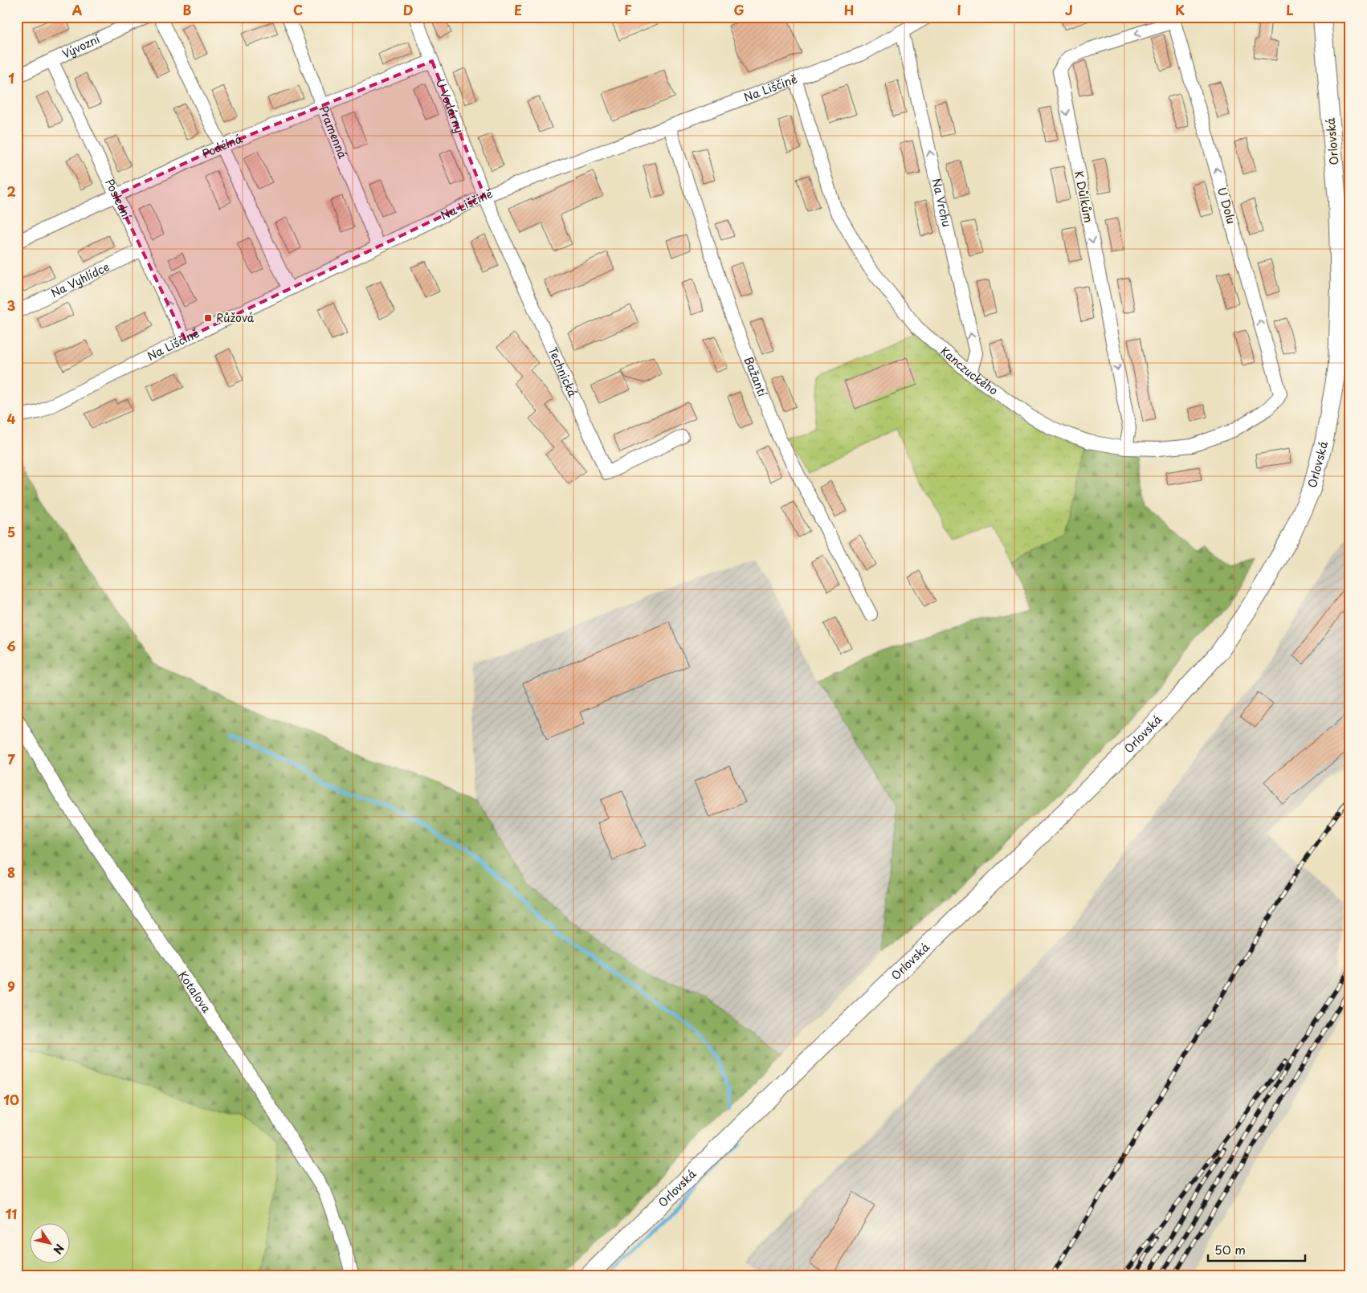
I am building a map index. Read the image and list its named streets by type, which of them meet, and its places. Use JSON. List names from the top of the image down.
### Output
{
  "streets": {
    "main road": ["Orlovská"],
    "street": [
      "Vývozní",
      "Na Liščině",
      "U Vodárny",
      "Pramenná",
      "Podélná",
      "K Důlkům",
      "Poslední",
      "Na Vrchu",
      "U Dolu",
      "Na Vyhlídce",
      "Kanczuckého",
      "Technická",
      "Bažantí",
      "Kotalova"
    ]
  },
  "crossings": [
    ["Vývozní", "Poslední"],
    ["Na Liščině", "U Vodárny"],
    ["Na Liščině", "Pramenná"],
    ["Na Liščině", "Poslední"],
    ["Na Liščině", "Na Vrchu"],
    ["Na Liščině", "Kanczuckého"],
    ["Na Liščině", "Technická"],
    ["Na Liščině", "Bažantí"],
    ["U Vodárny", "Podélná"],
    ["U Vodárny", "Technická"],
    ["Pramenná", "Podélná"],
    ["Podélná", "Poslední"],
    ["K Důlkům", "U Dolu"],
    ["K Důlkům", "Kanczuckého"],
    ["Poslední", "Na Vyhlídce"],
    ["Na Vrchu", "Kanczuckého"],
    ["U Dolu", "Kanczuckého"]
  ],
  "one_way": ["K Důlkům", "Na Vrchu", "U Dolu"],
  "places": {
    "transit": ["Růžová"]
  },
  "scale_bar": "50 m",
  "north": "bottom right",
  "grid": {
    "columns": [
      "A",
      "B",
      "C",
      "D",
      "E",
      "F",
      "G",
      "H",
      "I",
      "J",
      "K",
      "L"
    ],
    "rows": [
      "1",
      "2",
      "3",
      "4",
      "5",
      "6",
      "7",
      "8",
      "9",
      "10",
      "11"
    ]
  }
}
